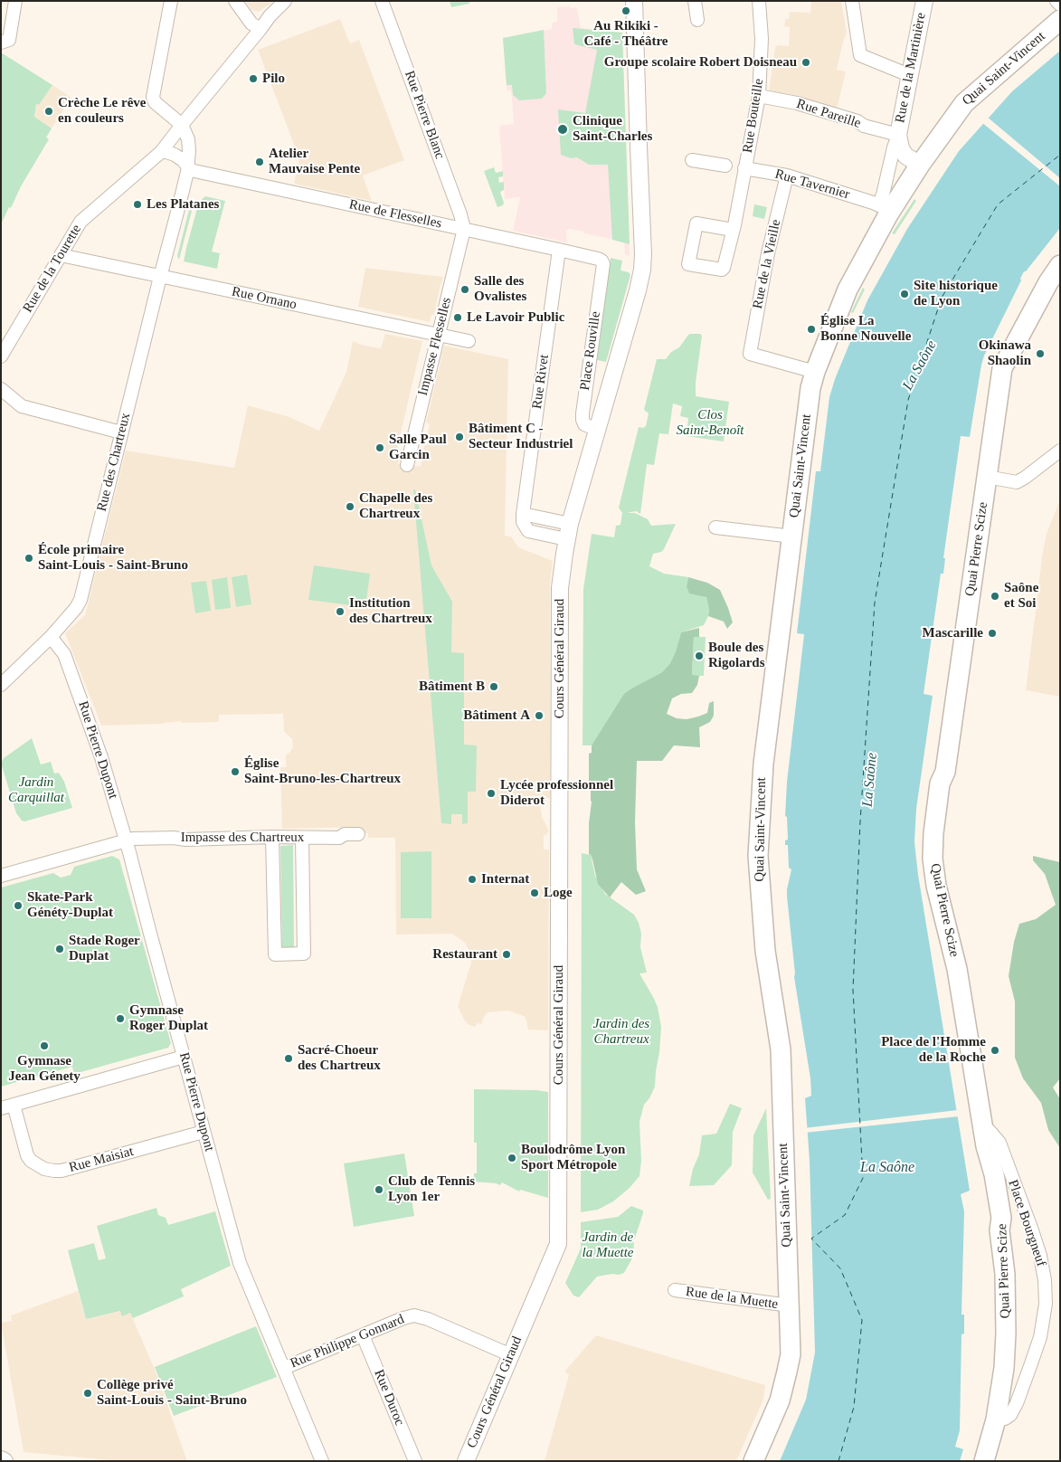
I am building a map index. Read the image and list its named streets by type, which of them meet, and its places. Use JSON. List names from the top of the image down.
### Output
{
  "streets": {
    "main road": ["Quai Saint-Vincent", "Quai Pierre Scize"],
    "street": [
      "Rue de la Martinière",
      "Rue Pareille",
      "Rue Pierre Blanc",
      "Rue Bouteille",
      "Rue Tavernier",
      "Rue de Flesselles",
      "Rue de la Vieille",
      "Rue de la Tourette",
      "Rue Ornano",
      "Impasse Flesselles",
      "Place Rouville",
      "Rue Rivet",
      "Rue des Chartreux",
      "Cours Général Giraud",
      "Rue Pierre Dupont",
      "Impasse des Chartreux",
      "Rue Maisiat",
      "Place Bourgneuf",
      "Rue de la Muette",
      "Rue Philippe Gonnard",
      "Rue Duroc"
    ]
  },
  "crossings": [
    ["Rue de la Martinière", "Quai Saint-Vincent"],
    ["Rue de la Martinière", "Rue Pareille"],
    ["Quai Saint-Vincent", "Rue Pareille"],
    ["Quai Saint-Vincent", "Rue Tavernier"],
    ["Quai Saint-Vincent", "Rue de la Vieille"],
    ["Quai Saint-Vincent", "Rue de la Muette"],
    ["Rue Pareille", "Rue Bouteille"],
    ["Rue Pierre Blanc", "Rue de Flesselles"],
    ["Rue Pierre Blanc", "Impasse Flesselles"],
    ["Rue Bouteille", "Rue Tavernier"],
    ["Rue Tavernier", "Rue de la Vieille"],
    ["Rue de Flesselles", "Rue de la Tourette"],
    ["Rue de Flesselles", "Impasse Flesselles"],
    ["Rue de Flesselles", "Place Rouville"],
    ["Rue de Flesselles", "Rue Rivet"],
    ["Rue de Flesselles", "Rue des Chartreux"],
    ["Rue de la Tourette", "Rue Ornano"],
    ["Rue de la Tourette", "Rue des Chartreux"],
    ["Rue Ornano", "Impasse Flesselles"],
    ["Rue Ornano", "Rue des Chartreux"],
    ["Place Rouville", "Rue Rivet"],
    ["Place Rouville", "Cours Général Giraud"],
    ["Rue des Chartreux", "Rue Pierre Dupont"],
    ["Quai Pierre Scize", "Place Bourgneuf"],
    ["Cours Général Giraud", "Rue Philippe Gonnard"],
    ["Rue Pierre Dupont", "Impasse des Chartreux"],
    ["Rue Pierre Dupont", "Rue Maisiat"],
    ["Rue Pierre Dupont", "Rue Philippe Gonnard"],
    ["Rue Philippe Gonnard", "Rue Duroc"]
  ],
  "water": ["La Saône"],
  "parks": [
    "Clos Saint-Benoît",
    "Jardin Carquillat",
    "Jardin des Chartreux",
    "Jardin de la Muette"
  ],
  "places": [
    "Au Rikiki - Café - Théâtre",
    "Groupe scolaire Robert Doisneau",
    "Pilo",
    "Crèche Le rêve en couleurs",
    "Clinique Saint-Charles",
    "Atelier Mauvaise Pente",
    "Les Platanes",
    "Salle des Ovalistes",
    "Site historique de Lyon",
    "Le Lavoir Public",
    "Église La Bonne Nouvelle",
    "Okinawa Shaolin",
    "Bâtiment C - Secteur Industriel",
    "Salle Paul Garcin",
    "Chapelle des Chartreux",
    "École primaire Saint-Louis - Saint-Bruno",
    "Saône et Soi",
    "Institution des Chartreux",
    "Mascarille",
    "Boule des Rigolards",
    "Bâtiment B",
    "Bâtiment A",
    "Église Saint-Bruno-les-Chartreux",
    "Lycée professionnel Diderot",
    "Internat",
    "Loge",
    "Skate-Park Généty-Duplat",
    "Stade Roger Duplat",
    "Restaurant",
    "Gymnase Roger Duplat",
    "Gymnase Jean Génety",
    "Place de l'Homme de la Roche",
    "Sacré-Choeur des Chartreux",
    "Boulodrôme Lyon Sport Métropole",
    "Club de Tennis Lyon 1er",
    "Collège privé Saint-Louis - Saint-Bruno"
  ]
}
